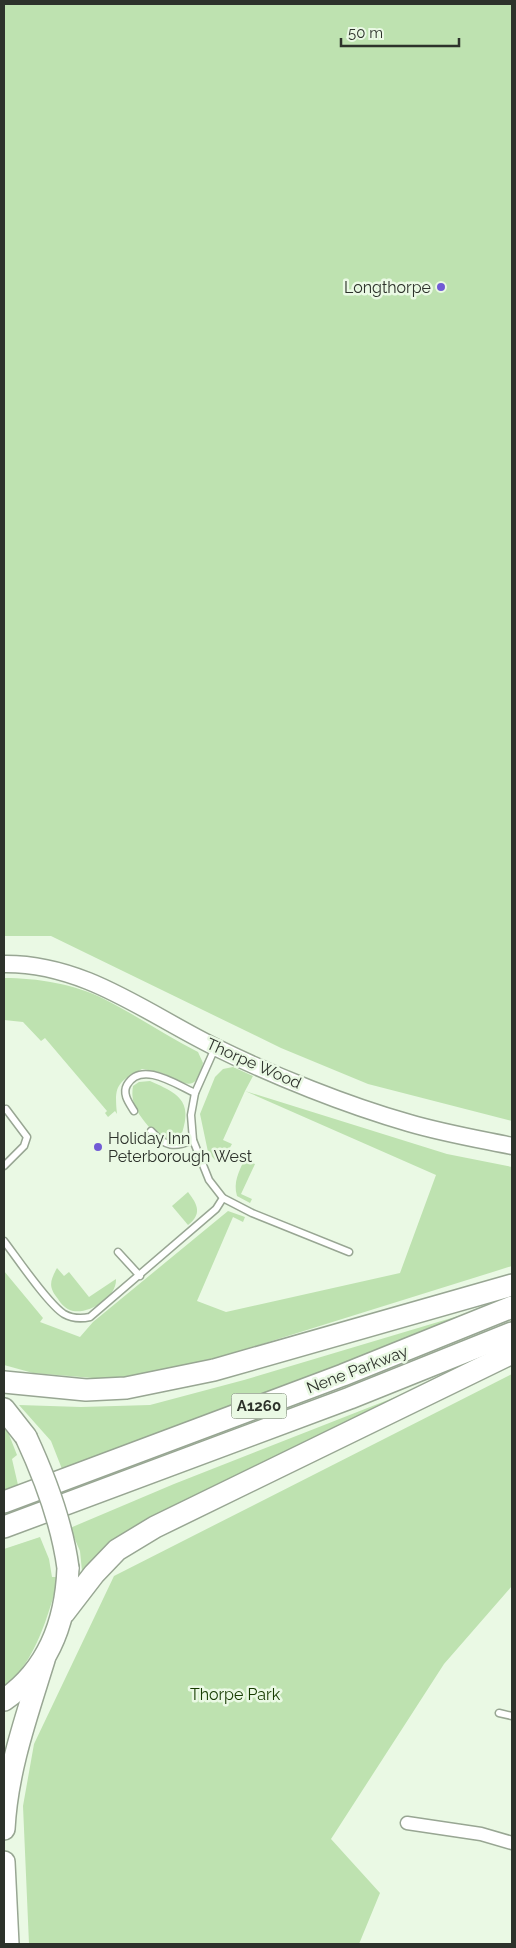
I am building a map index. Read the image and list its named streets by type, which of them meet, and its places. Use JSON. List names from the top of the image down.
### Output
{
  "streets": {
    "main road": ["Nene Parkway", "A1260"],
    "street": ["Thorpe Wood"]
  },
  "parks": ["Thorpe Park"],
  "places": ["Longthorpe", "Holiday Inn Peterborough West"],
  "scale_bar": "50 m"
}
